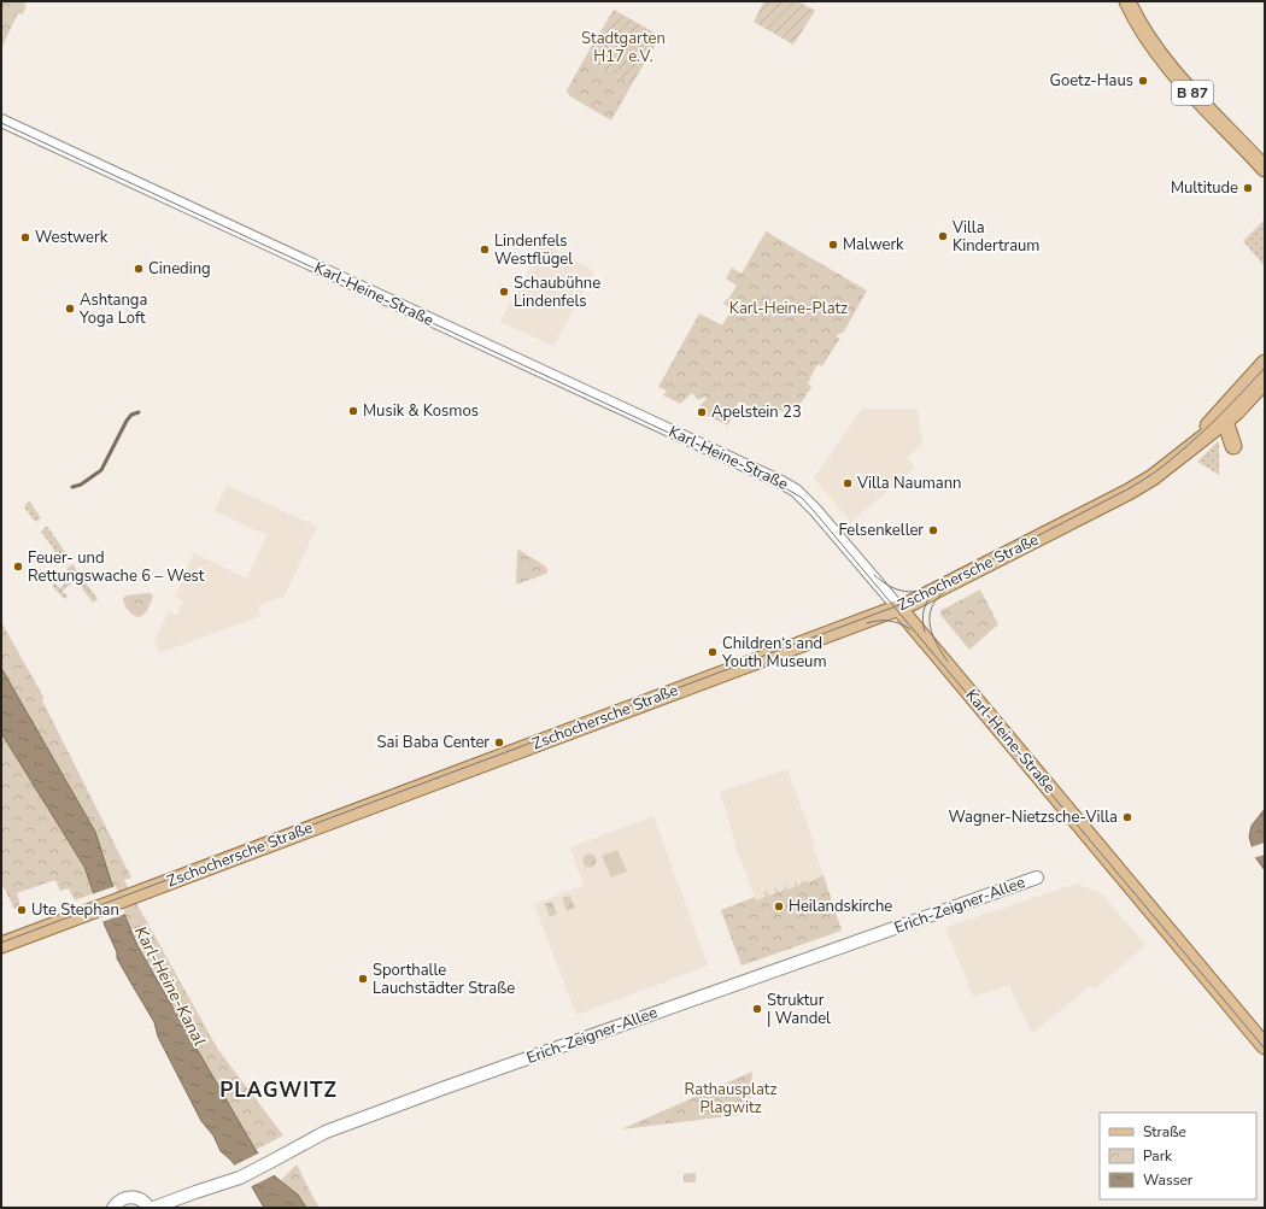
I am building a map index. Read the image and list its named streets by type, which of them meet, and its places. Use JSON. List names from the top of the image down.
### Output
{
  "streets": {
    "main road": ["B 87", "Karl-Heine-Straße", "Zschochersche Straße"],
    "street": ["Erich-Zeigner-Allee"]
  },
  "crossings": [
    ["Karl-Heine-Straße", "Zschochersche Straße"]
  ],
  "districts": ["PLAGWITZ"],
  "water": ["Karl-Heine-Kanal"],
  "parks": ["Stadtgarten H17 e.V.", "Karl-Heine-Platz", "Rathausplatz Plagwitz"],
  "places": [
    "Goetz-Haus",
    "Multitude",
    "Villa Kindertraum",
    "Westwerk",
    "Malwerk",
    "Lindenfels Westflügel",
    "Cineding",
    "Schaubühne Lindenfels",
    "Ashtanga Yoga Loft",
    "Musik & Kosmos",
    "Apelstein 23",
    "Villa Naumann",
    "Felsenkeller",
    "Feuer- und Rettungswache 6 – West",
    "Children‘s and Youth Museum",
    "Sai Baba Center",
    "Wagner-Nietzsche-Villa",
    "Heilandskirche",
    "Ute Stephan",
    "Sporthalle Lauchstädter Straße",
    "Struktur | Wandel"
  ],
  "legend": ["Straße", "Park", "Wasser"]
}
